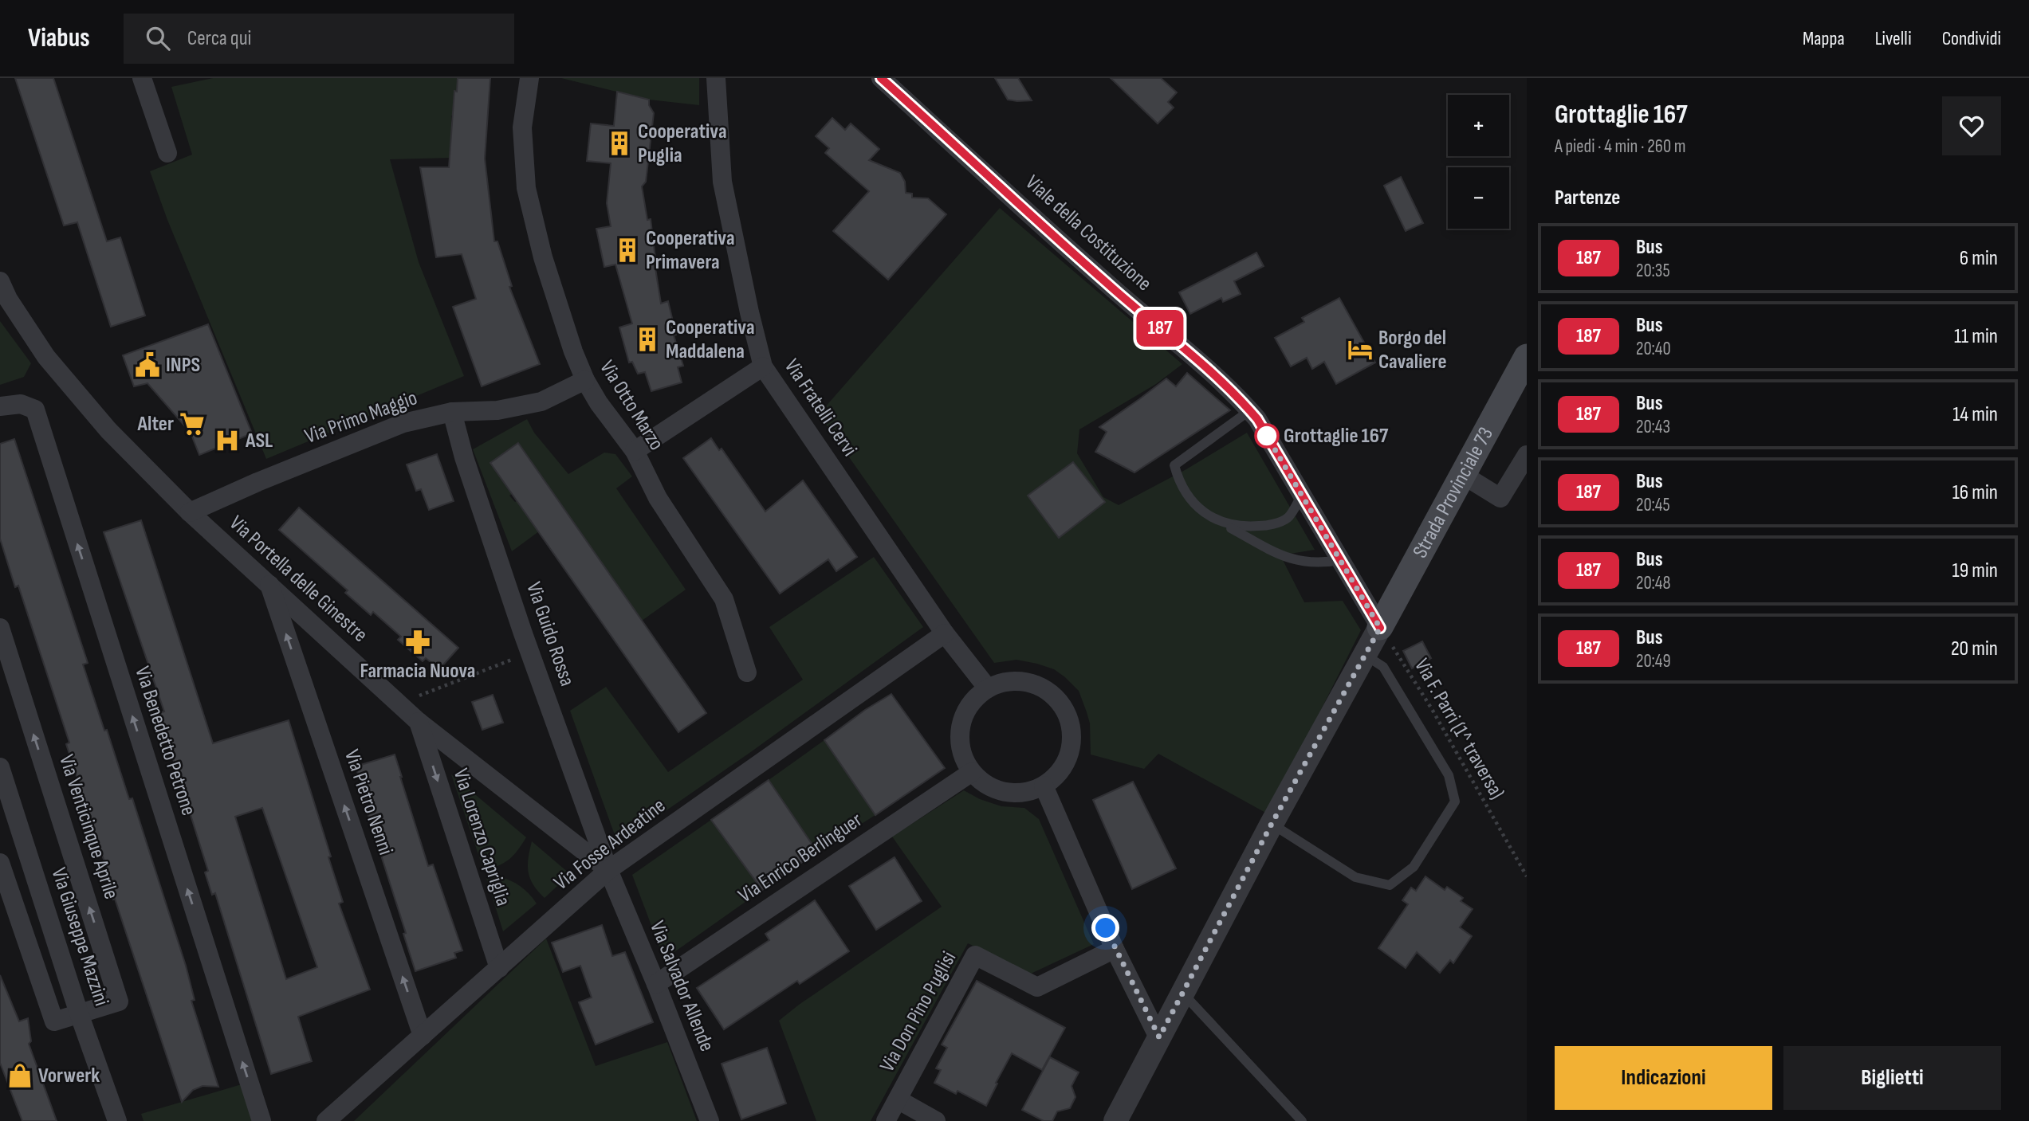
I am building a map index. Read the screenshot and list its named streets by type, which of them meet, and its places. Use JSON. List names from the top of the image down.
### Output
{
  "streets": {
    "main road": ["Strada Provinciale 73"],
    "street": [
      "Viale della Costituzione",
      "Via Otto Marzo",
      "Via Fratelli Cervi",
      "Via Primo Maggio",
      "Via Portella delle Ginestre",
      "Via Guido Rossa",
      "Via Benedetto Petrone",
      "Via Pietro Nenni",
      "Via Venticinque Aprile",
      "Via Lorenzo Capriglia",
      "Via Fosse Ardeatine",
      "Via Enrico Berlinguer",
      "Via Giuseppe Mazzini",
      "Via Salvador Allende",
      "Via Don Pino Puglisi"
    ],
    "path": ["Via F. Parri (1^ traversa)"]
  },
  "crossings": [
    ["Viale della Costituzione", "Strada Provinciale 73"],
    ["Viale della Costituzione", "Via F. Parri (1^ traversa)"],
    ["Via Otto Marzo", "Via Primo Maggio"],
    ["Via Fratelli Cervi", "Via Fosse Ardeatine"],
    ["Via Fratelli Cervi", "Via Enrico Berlinguer"],
    ["Via Primo Maggio", "Via Portella delle Ginestre"],
    ["Via Primo Maggio", "Via Guido Rossa"],
    ["Strada Provinciale 73", "Via F. Parri (1^ traversa)"],
    ["Via Portella delle Ginestre", "Via Guido Rossa"],
    ["Via Portella delle Ginestre", "Via Pietro Nenni"],
    ["Via Portella delle Ginestre", "Via Lorenzo Capriglia"],
    ["Via Portella delle Ginestre", "Via Fosse Ardeatine"],
    ["Via Portella delle Ginestre", "Via Salvador Allende"],
    ["Via Guido Rossa", "Via Fosse Ardeatine"],
    ["Via Guido Rossa", "Via Salvador Allende"],
    ["Via Pietro Nenni", "Via Fosse Ardeatine"],
    ["Via Venticinque Aprile", "Via Giuseppe Mazzini"],
    ["Via Lorenzo Capriglia", "Via Fosse Ardeatine"],
    ["Via Fosse Ardeatine", "Via Salvador Allende"],
    ["Via Enrico Berlinguer", "Via Salvador Allende"]
  ],
  "one_way": [
    "Via Benedetto Petrone",
    "Via Pietro Nenni",
    "Via Venticinque Aprile",
    "Via Lorenzo Capriglia"
  ],
  "places": {
    "building": ["Cooperativa Puglia", "Cooperativa Primavera", "Cooperativa Maddalena"],
    "hotel": ["Borgo del Cavaliere"],
    "public building": ["INPS"],
    "supermarket": ["Alter"],
    "other": ["Grottaglie 167"],
    "hospital": ["ASL"],
    "pharmacy": ["Farmacia Nuova"],
    "shop": ["Vorwerk"]
  },
  "lines": ["bus line 187"],
  "page": {
    "header": "Viabus",
    "search": "Cerca qui",
    "nav": ["Mappa", "Livelli", "Condividi"],
    "on_map": "187",
    "heading": [
      ["Grottaglie 167", "A piedi · 4 min · 260 m"],
      "Partenze"
    ],
    "map_buttons": ["+", "−"],
    "list": [
      {
        "mark": "187",
        "name": "Bus",
        "note": "20:35",
        "value": "6 min"
      },
      {
        "mark": "187",
        "name": "Bus",
        "note": "20:40",
        "value": "11 min"
      },
      {
        "mark": "187",
        "name": "Bus",
        "note": "20:43",
        "value": "14 min"
      },
      {
        "mark": "187",
        "name": "Bus",
        "note": "20:45",
        "value": "16 min"
      },
      {
        "mark": "187",
        "name": "Bus",
        "note": "20:48",
        "value": "19 min"
      },
      {
        "mark": "187",
        "name": "Bus",
        "note": "20:49",
        "value": "20 min"
      }
    ],
    "buttons": ["Indicazioni", "Biglietti"]
  }
}
